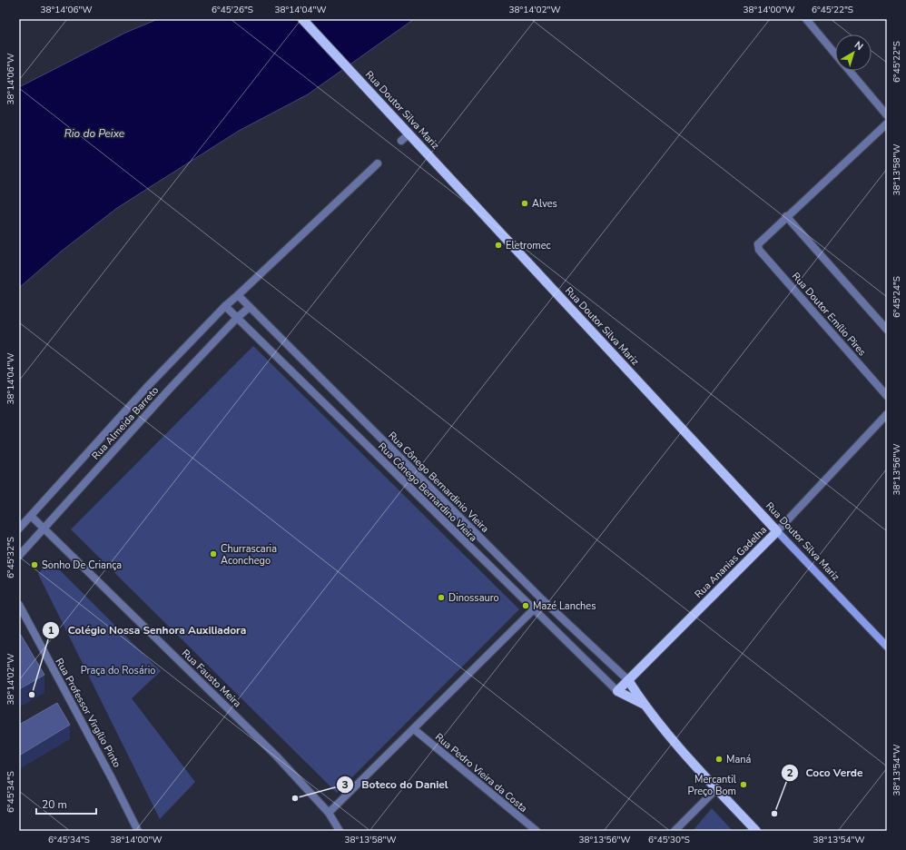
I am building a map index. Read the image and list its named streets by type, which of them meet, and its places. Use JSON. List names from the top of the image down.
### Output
{
  "streets": {
    "main road": ["Rua Doutor Silva Mariz", "Rua Ananias Gadelha"],
    "street": [
      "Rua Doutor Emílio Pires",
      "Rua Almeida Barreto",
      "Rua Cônego Bernardinio Vieira",
      "Rua Cônego Bernardino Vieira",
      "Rua Fausto Meira",
      "Rua Professor Virgílio Pinto",
      "Rua Pedro Vieira da Costa"
    ]
  },
  "crossings": [
    ["Rua Doutor Silva Mariz", "Rua Ananias Gadelha"],
    ["Rua Almeida Barreto", "Rua Cônego Bernardinio Vieira"],
    ["Rua Almeida Barreto", "Rua Cônego Bernardino Vieira"],
    ["Rua Almeida Barreto", "Rua Fausto Meira"],
    ["Rua Cônego Bernardinio Vieira", "Rua Ananias Gadelha"],
    ["Rua Cônego Bernardino Vieira", "Rua Ananias Gadelha"]
  ],
  "water": ["Rio do Peixe"],
  "parks": ["Praça do Rosário"],
  "places": [
    "Alves",
    "Eletromec",
    "Churrascaria Aconchego",
    "Sonho De Criança",
    "Dinossauro",
    "Mazé Lanches",
    "Colégio Nossa Senhora Auxiliadora",
    "Maná",
    "Mercantil Preço Bom",
    "Boteco do Daniel",
    "Coco Verde"
  ],
  "scale_bar": "20 m",
  "north": "top right",
  "coordinates": [
    "38°14'06\"W",
    "6°45'26\"S",
    "38°14'04\"W",
    "38°14'02\"W",
    "38°14'00\"W",
    "6°45'22\"S",
    "38°13'58\"W",
    "6°45'24\"S",
    "38°13'56\"W",
    "6°45'32\"S",
    "38°13'54\"W",
    "6°45'34\"S",
    "6°45'30\"S"
  ]
}
